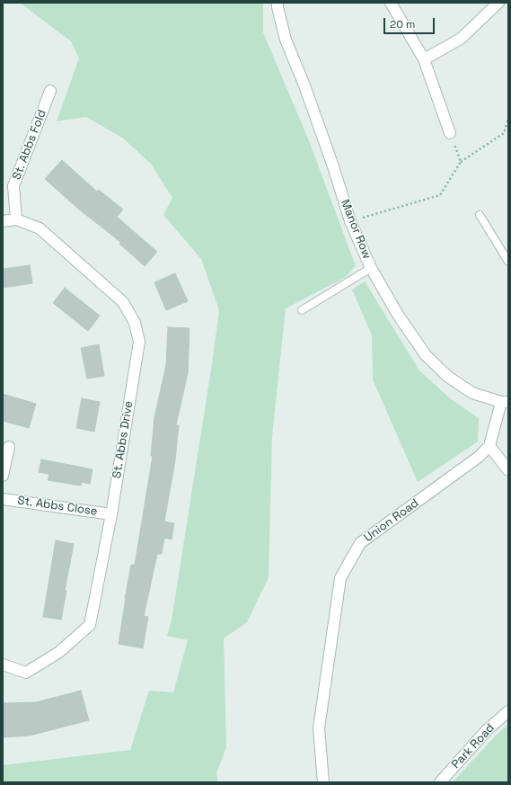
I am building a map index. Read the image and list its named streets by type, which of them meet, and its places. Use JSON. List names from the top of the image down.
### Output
{
  "streets": {
    "street": [
      "St. Abbs Fold",
      "Manor Row",
      "St. Abbs Drive",
      "St. Abbs Close",
      "Union Road",
      "Park Road"
    ]
  },
  "crossings": [
    ["St. Abbs Fold", "St. Abbs Drive"],
    ["St. Abbs Drive", "St. Abbs Close"]
  ],
  "scale_bar": "20 m"
}
